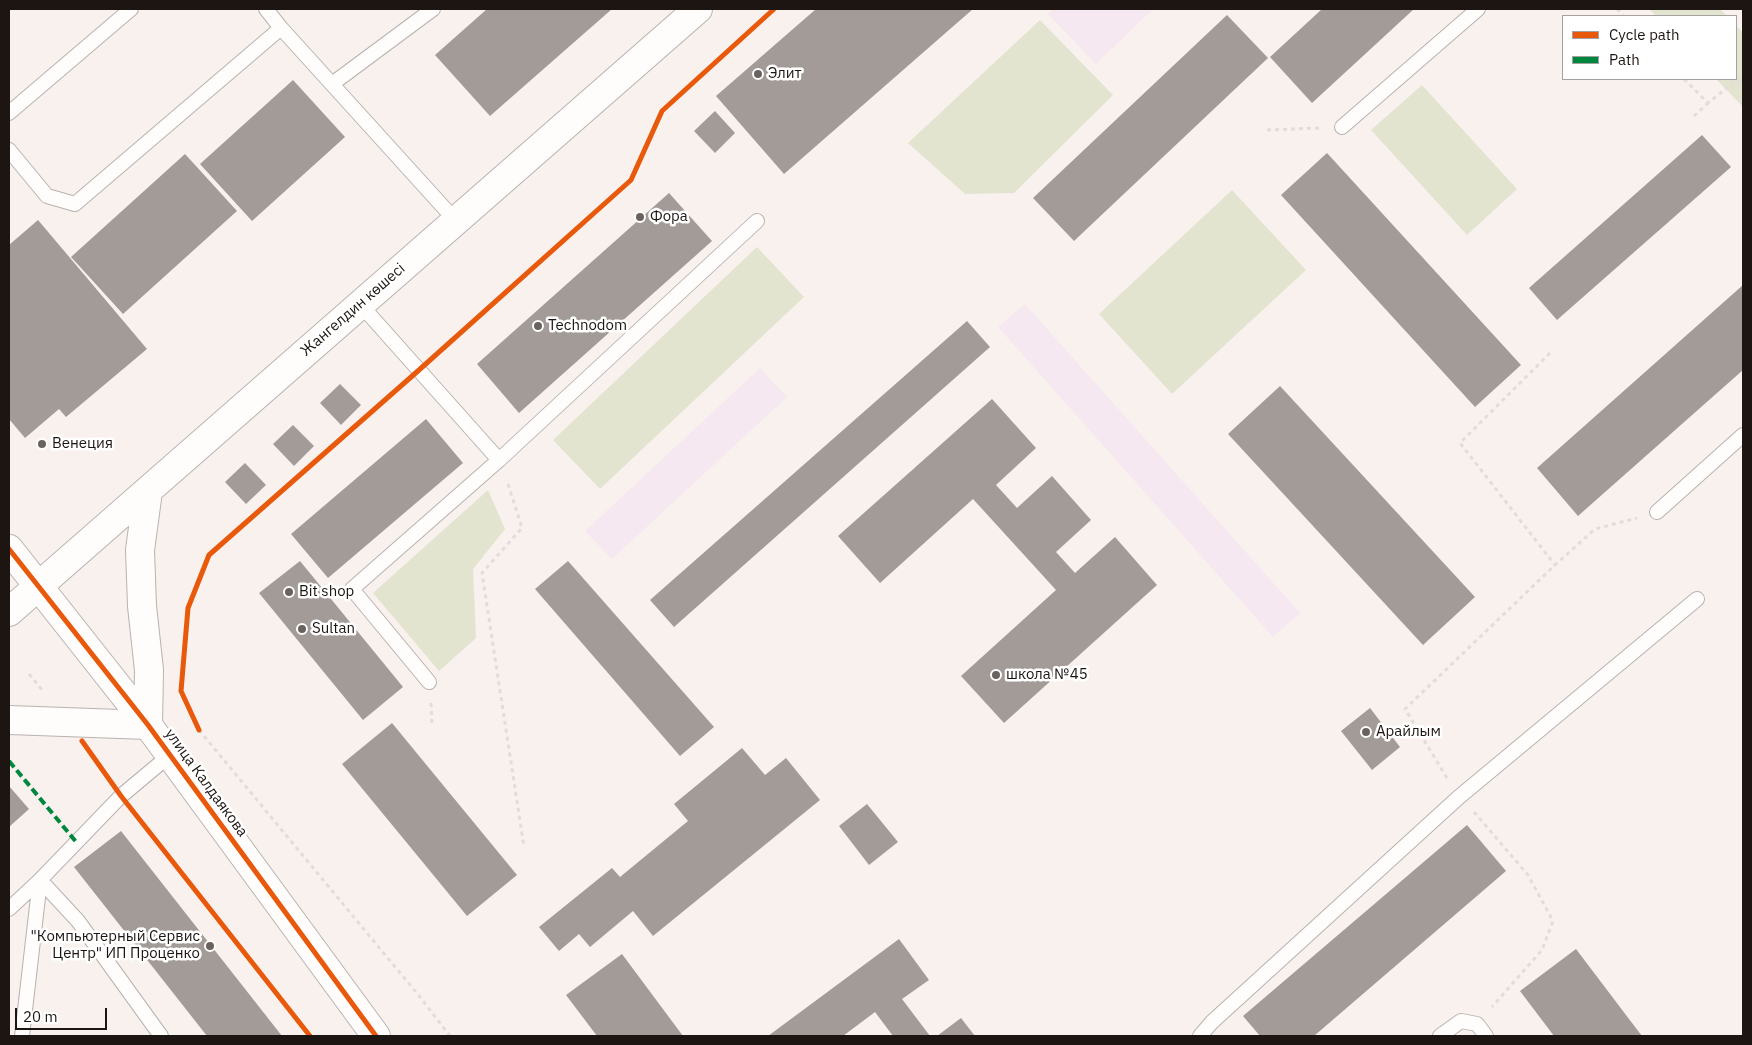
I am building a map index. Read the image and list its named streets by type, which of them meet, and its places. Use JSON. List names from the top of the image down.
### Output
{
  "streets": {
    "main road": ["Жангелдин көшесі", "улица Калдаякова"]
  },
  "crossings": [
    ["Жангелдин көшесі", "улица Калдаякова"]
  ],
  "places": [
    "Элит",
    "Фора",
    "Technodom",
    "Венеция",
    "Bit shop",
    "Sultan",
    "школа №45",
    "Арайлым",
    "\"Компьютерный Сервис Центр\" ИП Проценко"
  ],
  "legend": ["Cycle path", "Path"],
  "scale_bar": "20 m"
}
